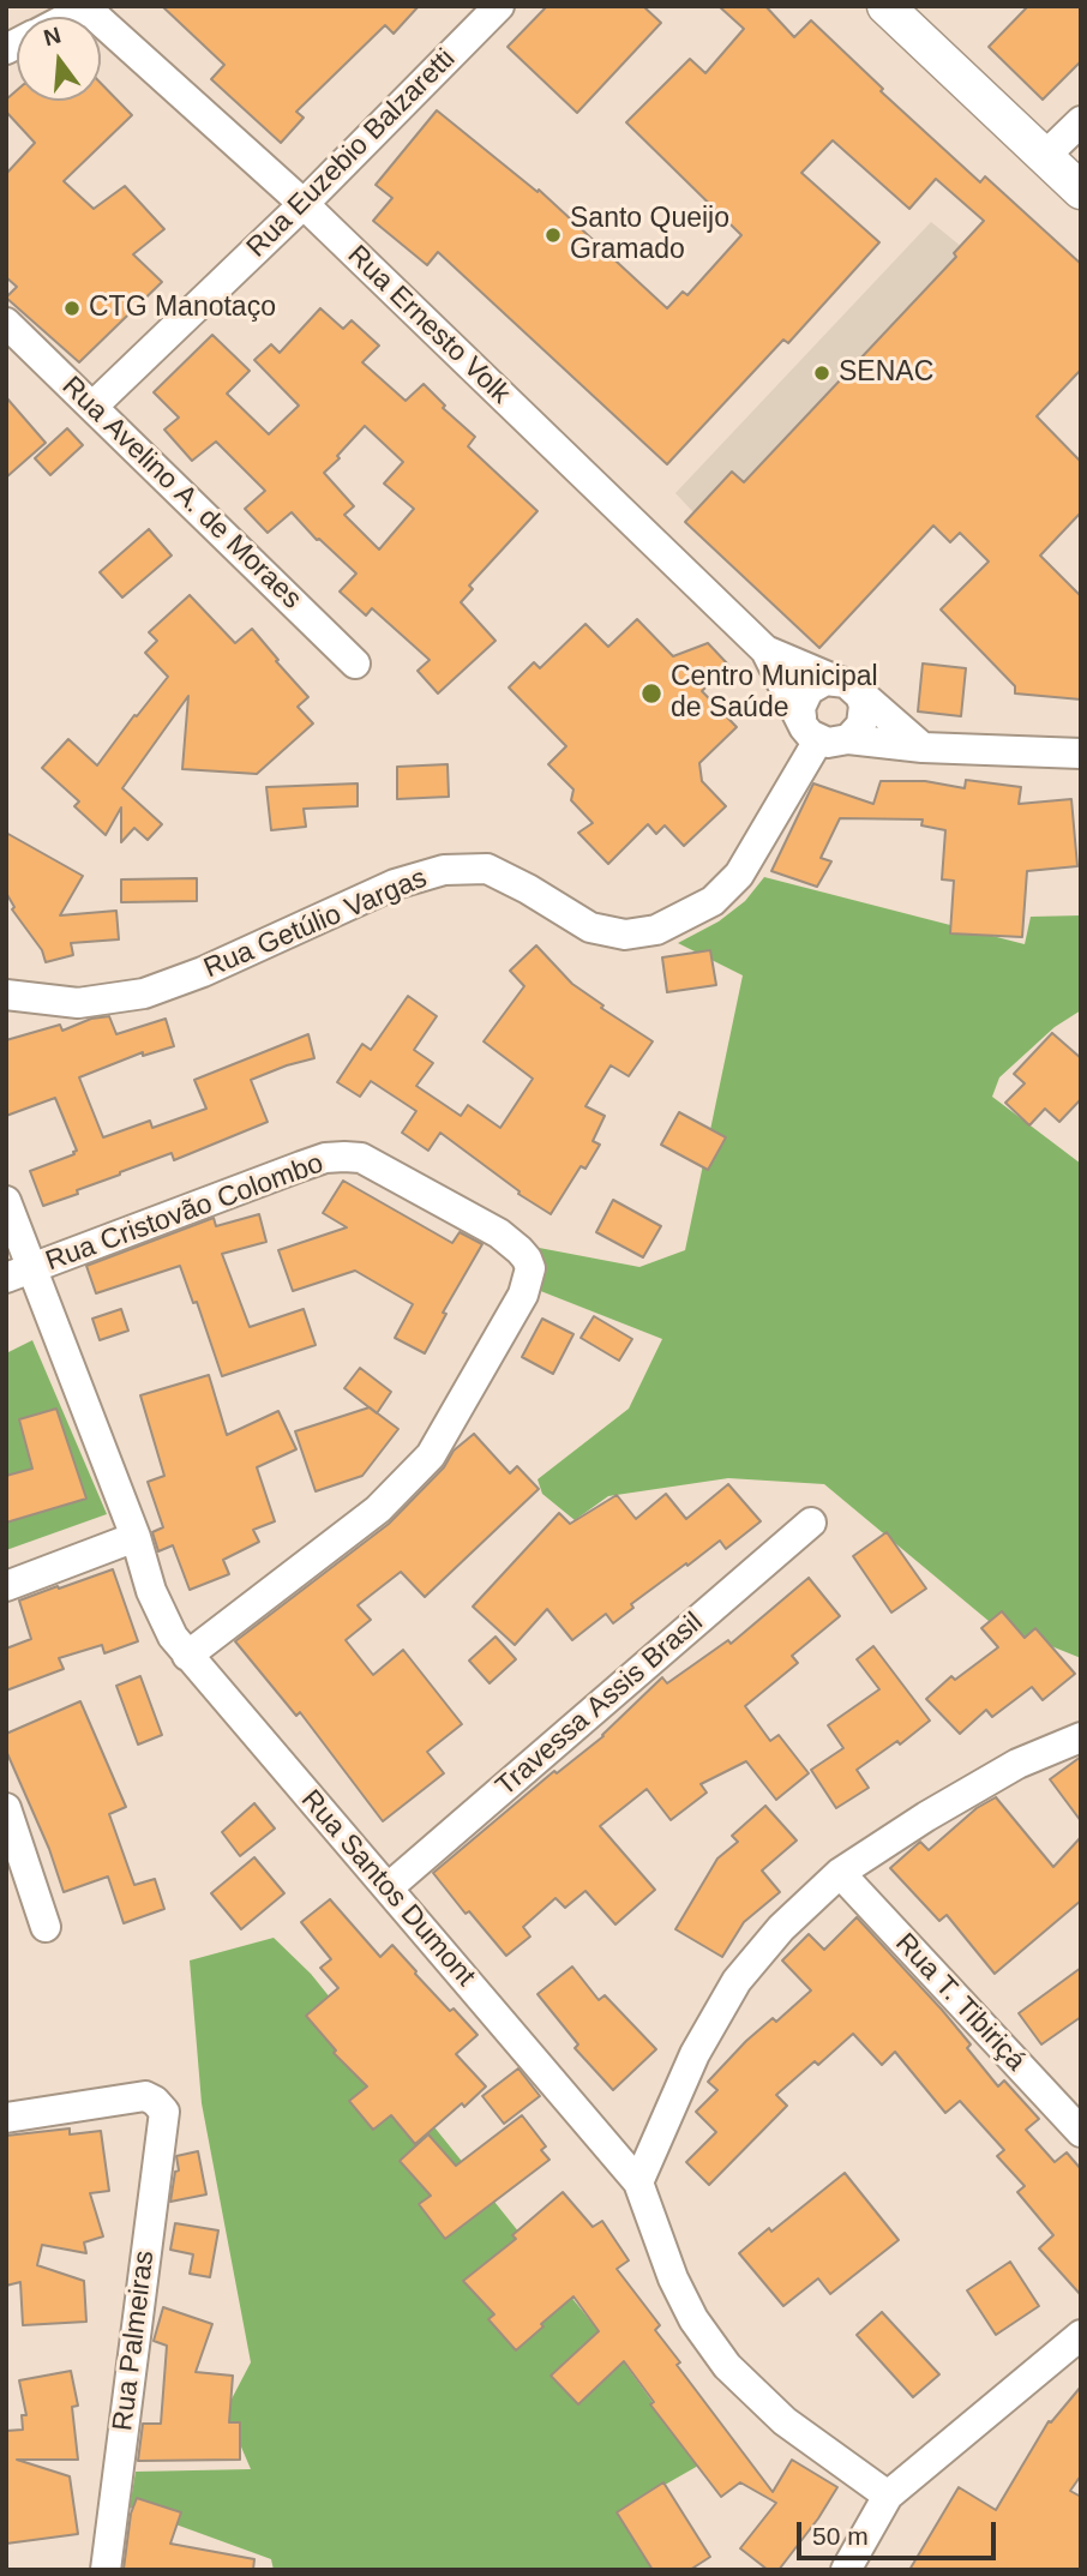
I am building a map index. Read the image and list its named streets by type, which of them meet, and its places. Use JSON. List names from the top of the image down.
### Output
{
  "streets": {
    "street": [
      "Rua Euzebio Balzaretti",
      "Rua Ernesto Volk",
      "Rua Avelino A. de Moraes",
      "Rua Getúlio Vargas",
      "Rua Cristovão Colombo",
      "Travessa Assis Brasil",
      "Rua Santos Dumont",
      "Rua T. Tibiriçá",
      "Rua Palmeiras"
    ]
  },
  "crossings": [
    ["Rua Euzebio Balzaretti", "Rua Ernesto Volk"],
    ["Rua Euzebio Balzaretti", "Rua Avelino A. de Moraes"],
    ["Rua Ernesto Volk", "Rua Getúlio Vargas"],
    ["Rua Cristovão Colombo", "Rua Santos Dumont"],
    ["Travessa Assis Brasil", "Rua Santos Dumont"]
  ],
  "places": [
    "Santo Queijo Gramado",
    "CTG Manotaço",
    "SENAC",
    "Centro Municipal de Saúde"
  ],
  "scale_bar": "50 m",
  "north": "top"
}
